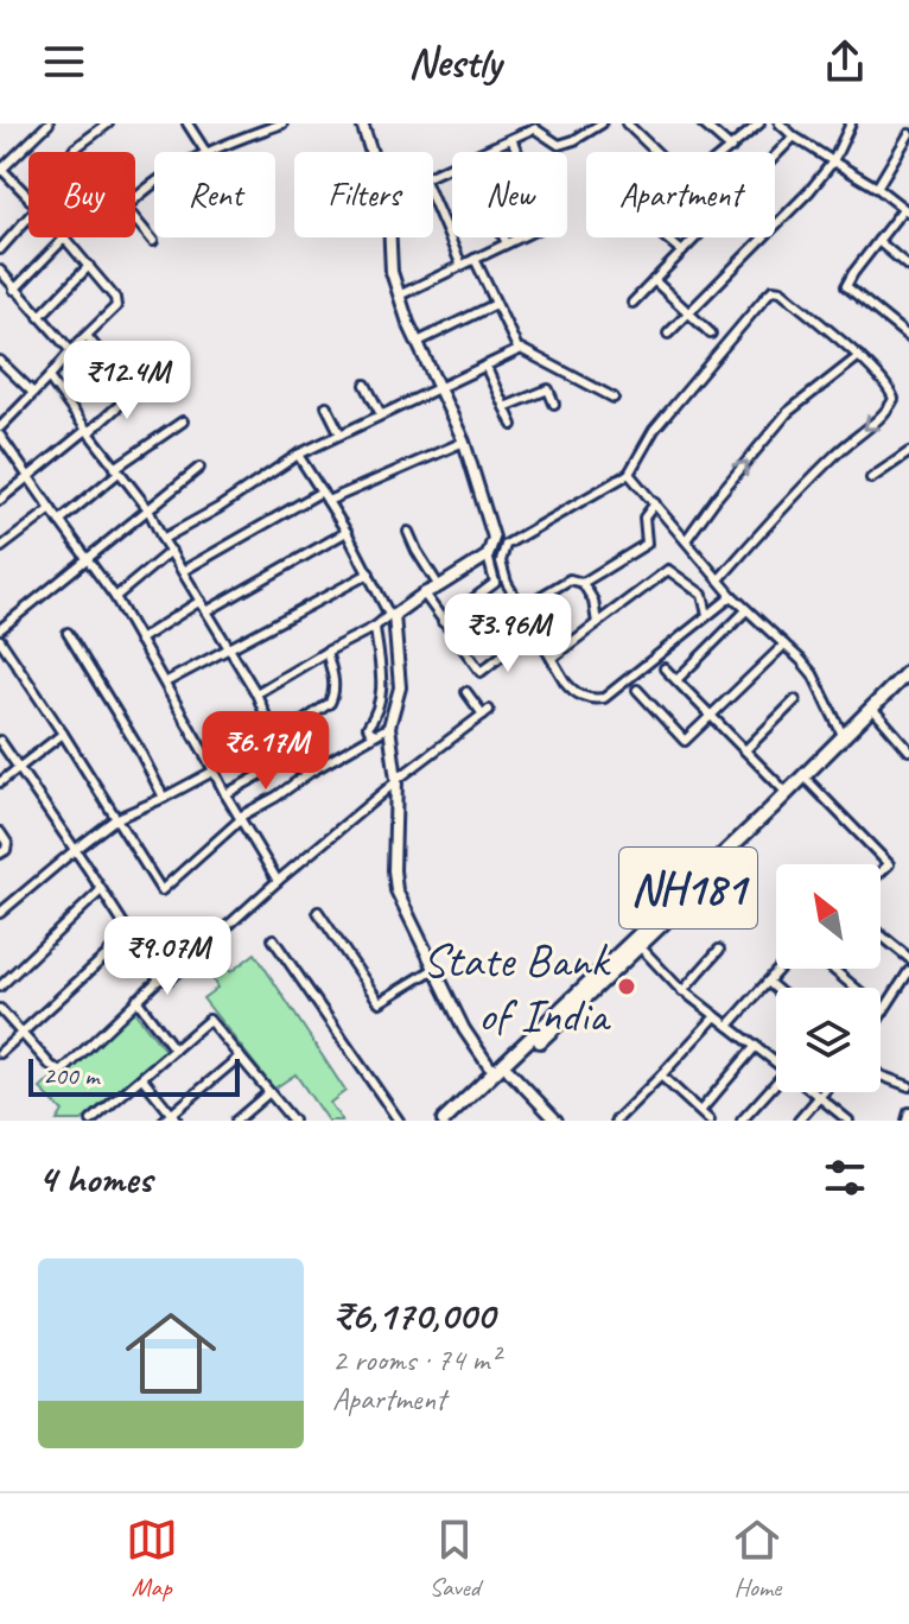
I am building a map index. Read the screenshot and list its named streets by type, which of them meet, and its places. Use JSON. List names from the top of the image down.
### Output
{
  "streets": {
    "highway": ["NH181"]
  },
  "places": ["State Bank of India"],
  "scale_bar": "200 m",
  "north": "top left",
  "page": {
    "header": "Nestly",
    "chip": [
      "Buy",
      "Rent",
      "Filters",
      "New",
      "Apartment"
    ],
    "price": [
      "₹12.4M",
      "₹3.96M",
      "₹6.17M",
      "₹9.07M"
    ],
    "scale": "200 m",
    "heading": "4 homes",
    "list": [
      {
        "name": "₹6,170,000",
        "note": "2 rooms · 74 m² · Apartment"
      }
    ],
    "tabs": ["Map", "Saved", "Home"]
  }
}
